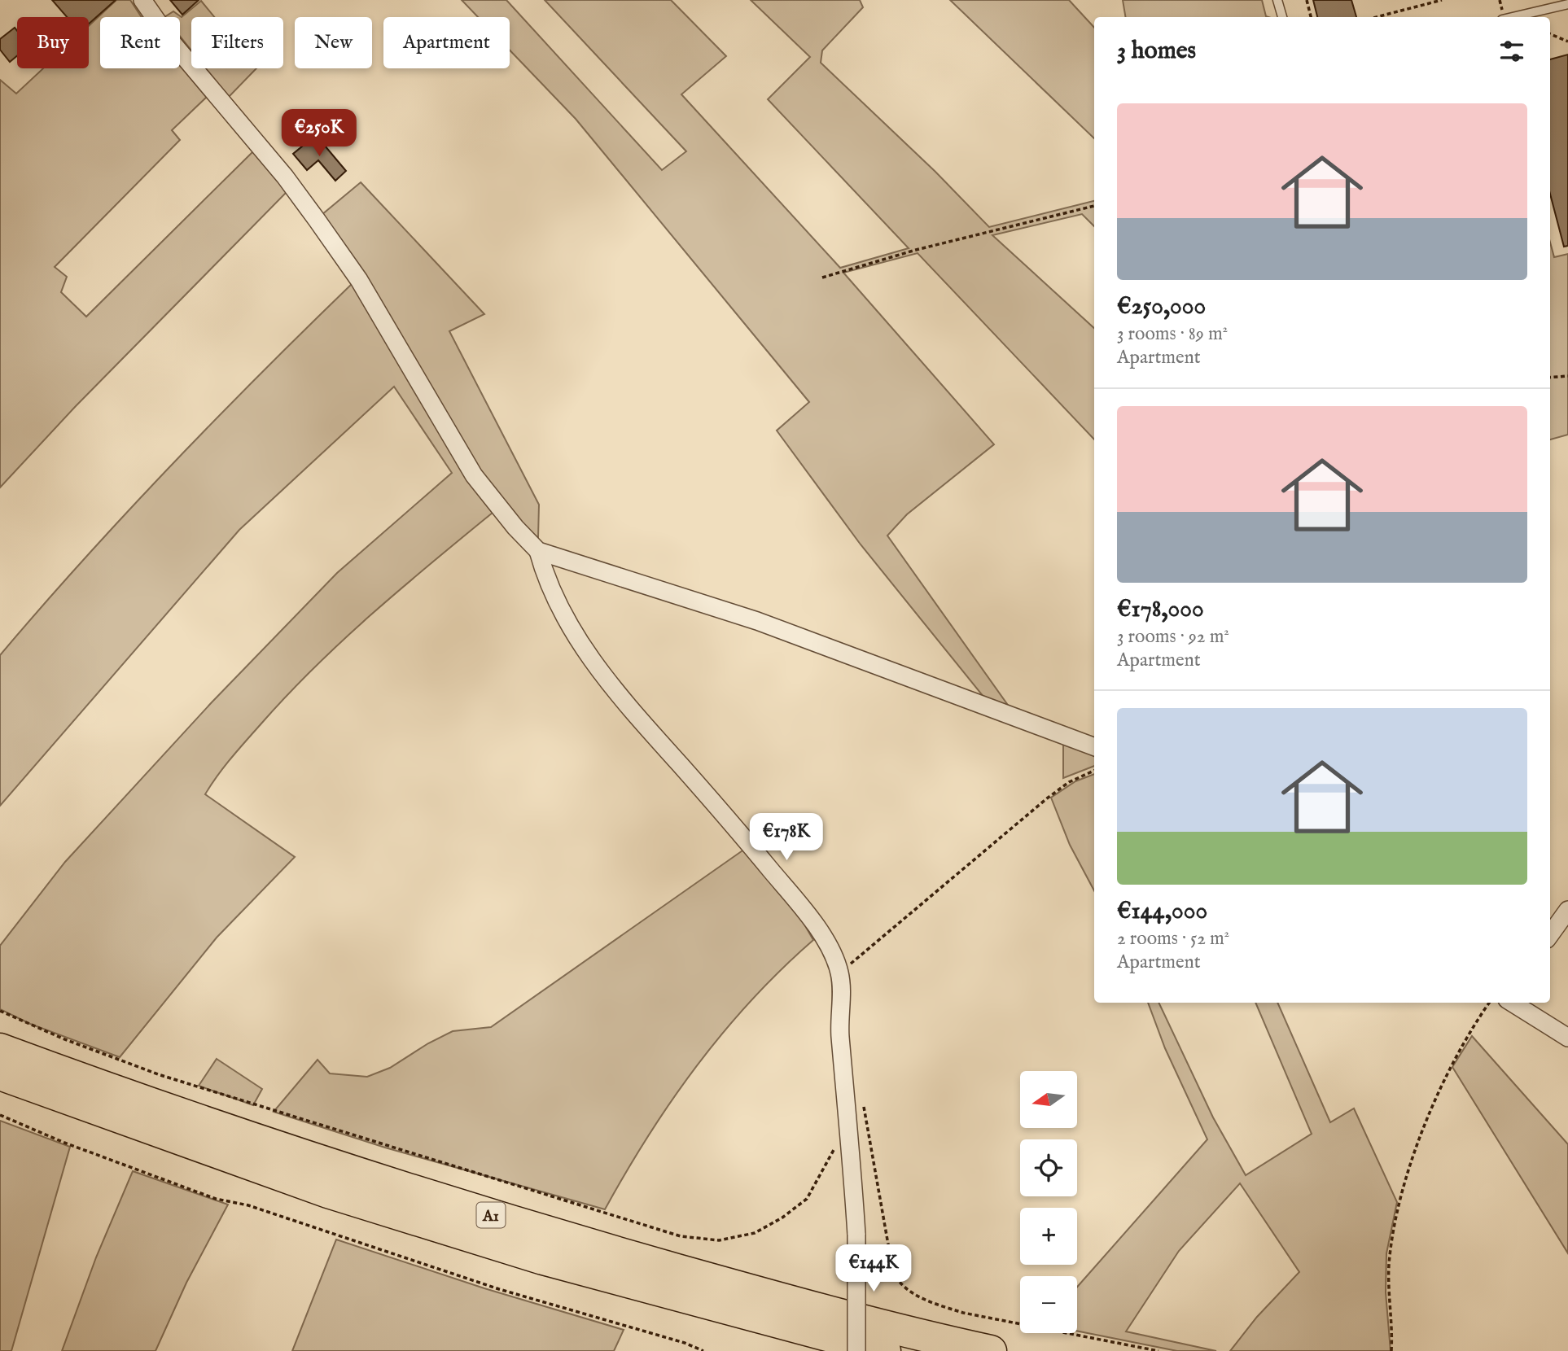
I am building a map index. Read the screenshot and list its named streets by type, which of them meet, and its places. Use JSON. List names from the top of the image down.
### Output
{
  "streets": {
    "highway": ["A1"]
  },
  "north": "left",
  "page": {
    "chip": [
      "Buy",
      "Rent",
      "Filters",
      "New",
      "Apartment"
    ],
    "heading": "3 homes",
    "list": [
      {
        "name": "€250,000",
        "note": "3 rooms · 89 m² · Apartment"
      },
      {
        "name": "€178,000",
        "note": "3 rooms · 92 m² · Apartment"
      },
      {
        "name": "€144,000",
        "note": "2 rooms · 52 m² · Apartment"
      }
    ],
    "price": ["€250K", "€178K", "€144K"],
    "map_buttons": ["+", "−"]
  }
}
